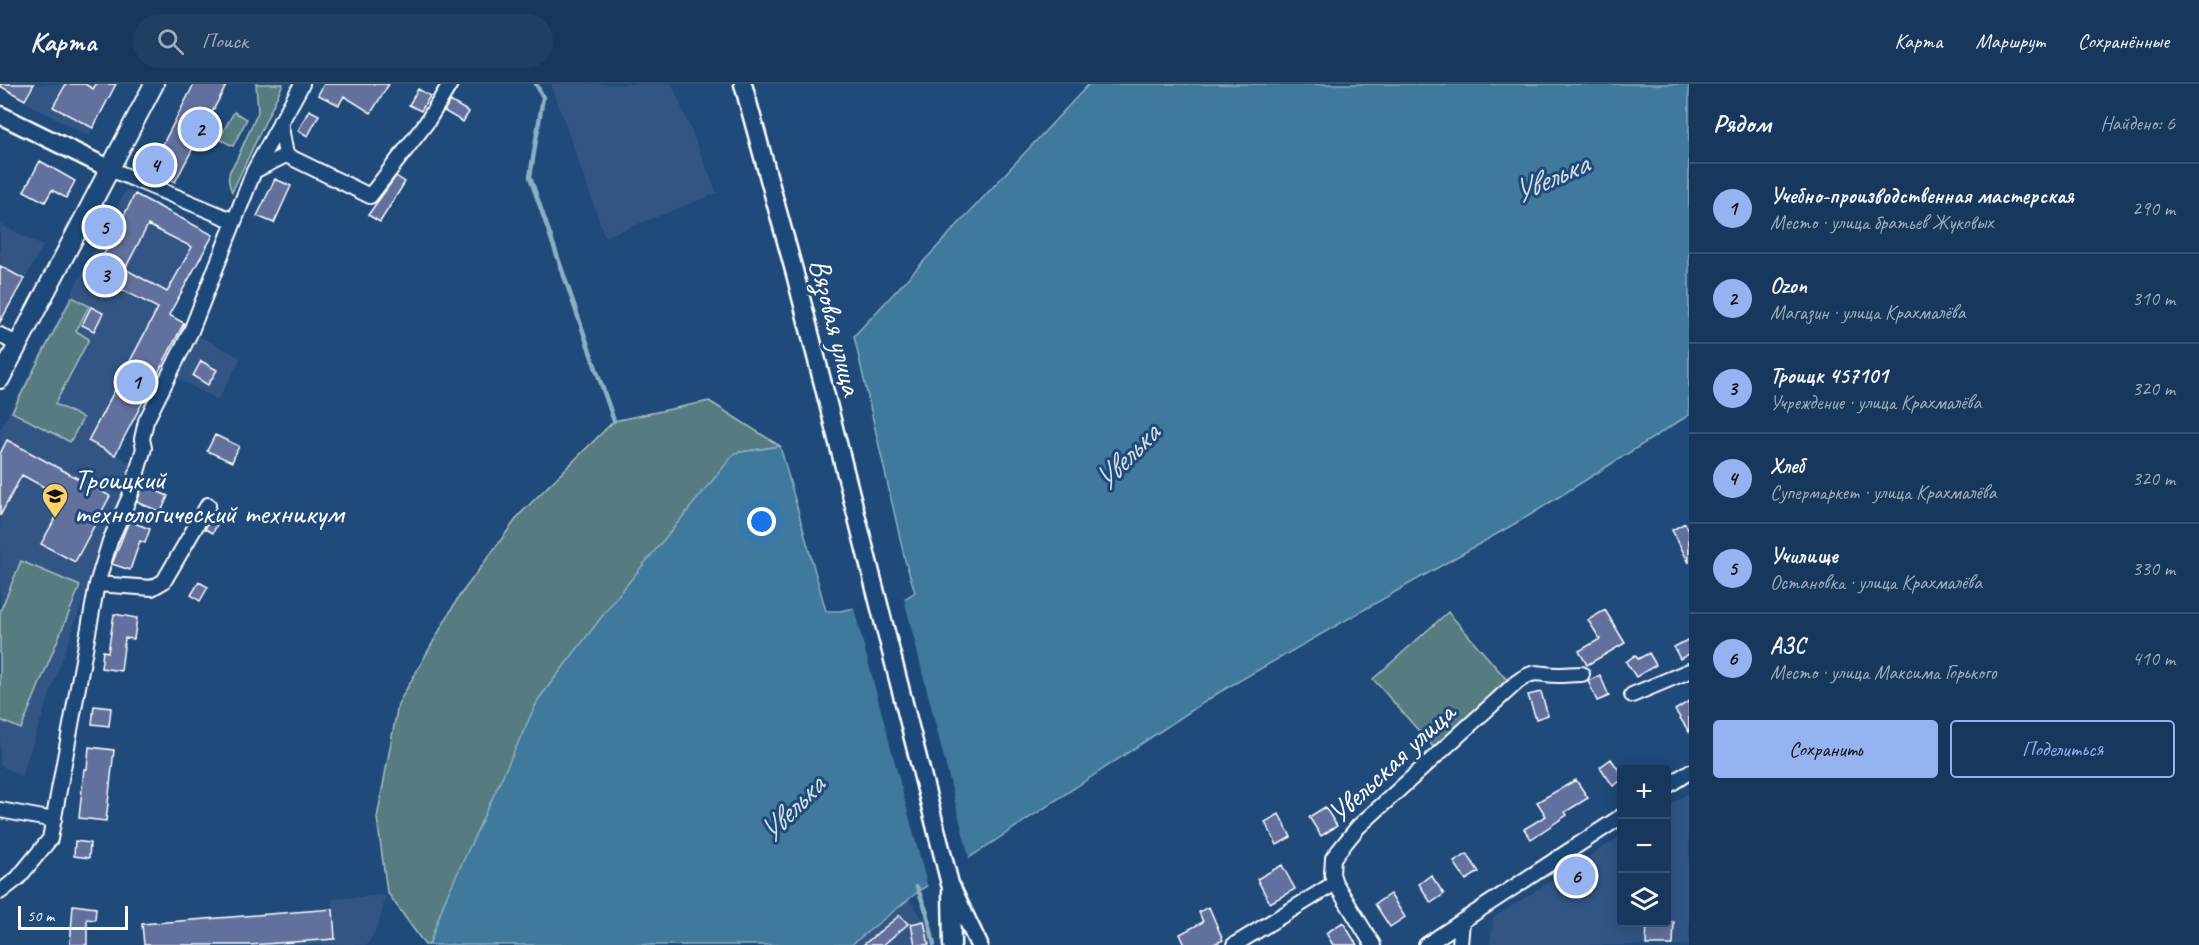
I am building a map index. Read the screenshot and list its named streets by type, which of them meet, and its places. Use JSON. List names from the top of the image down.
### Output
{
  "streets": {
    "street": ["Вязовая улица", "Увельская улица"]
  },
  "water": ["Увелька"],
  "places": {
    "school or university": ["Троицкий технологический техникум"]
  },
  "scale_bar": "50 m",
  "page": {
    "header": "Карта",
    "search": "Поиск",
    "nav": ["Карта", "Маршрут", "Сохранённые"],
    "heading": ["Рядом", "Найдено: 6"],
    "pins": [
      "2",
      "4",
      "5",
      "3",
      "1",
      "6"
    ],
    "list": [
      {
        "mark": "1",
        "name": "Учебно-производственная мастерская",
        "note": "Место · улица братьев Жуковых",
        "value": "290 m"
      },
      {
        "mark": "2",
        "name": "Ozon",
        "note": "Магазин · улица Крахмалёва",
        "value": "310 m"
      },
      {
        "mark": "3",
        "name": "Троицк 457101",
        "note": "Учреждение · улица Крахмалёва",
        "value": "320 m"
      },
      {
        "mark": "4",
        "name": "Хлеб",
        "note": "Супермаркет · улица Крахмалёва",
        "value": "320 m"
      },
      {
        "mark": "5",
        "name": "Училище",
        "note": "Остановка · улица Крахмалёва",
        "value": "330 m"
      },
      {
        "mark": "6",
        "name": "АЗС",
        "note": "Место · улица Максима Горького",
        "value": "410 m"
      }
    ],
    "buttons": ["Сохранить", "Поделиться"],
    "map_buttons": ["+", "−"],
    "scale": "50 m"
  }
}
